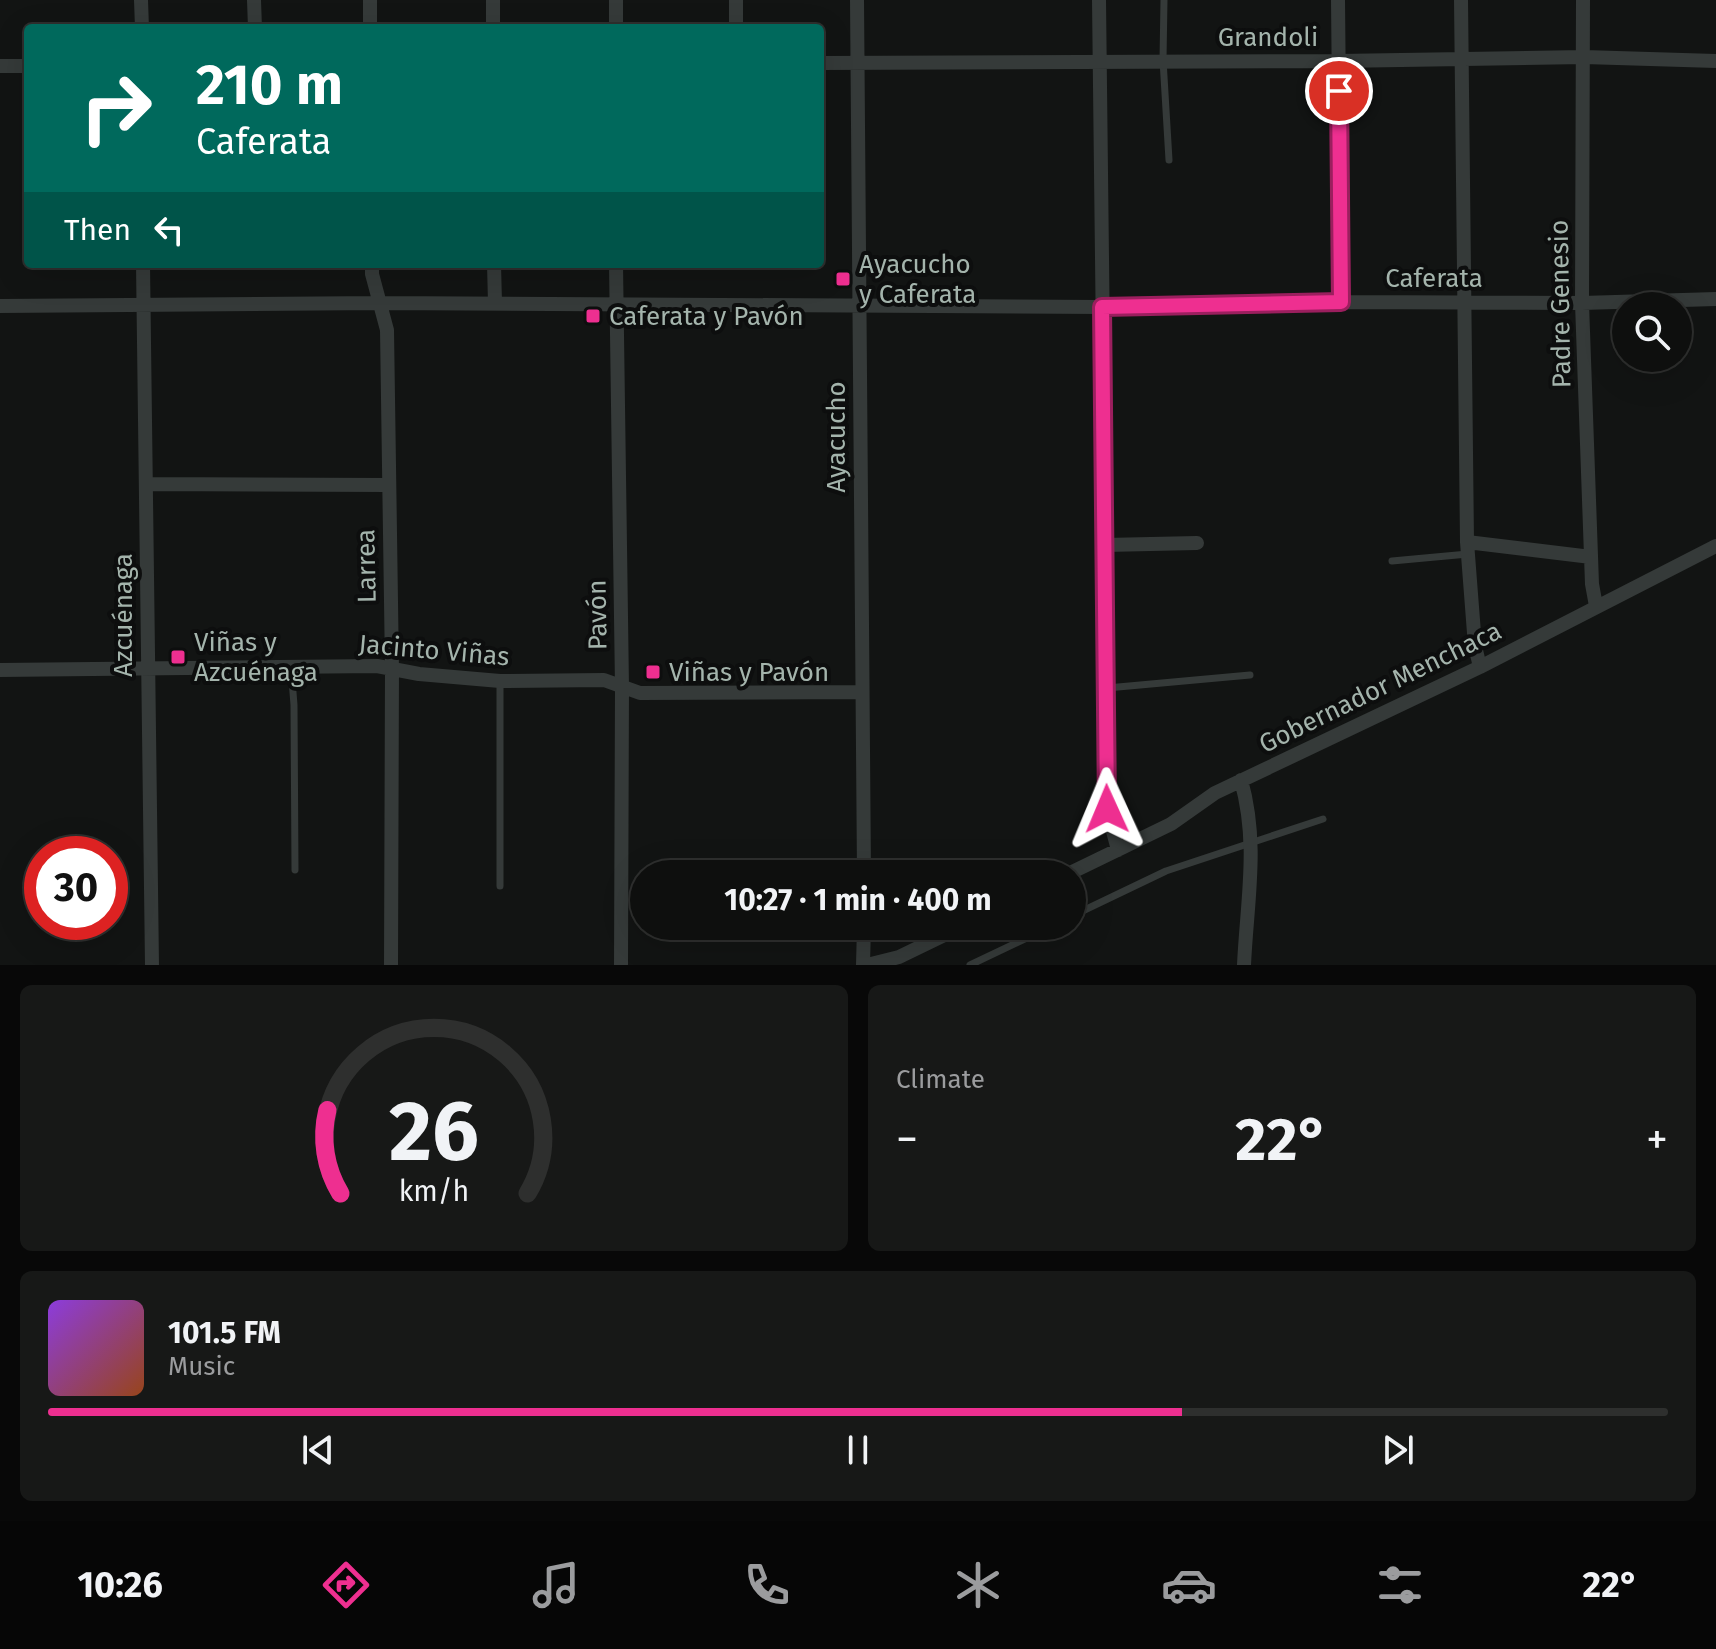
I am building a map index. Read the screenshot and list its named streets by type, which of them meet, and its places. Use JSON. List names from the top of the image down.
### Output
{
  "streets": {
    "street": [
      "Grandoli",
      "Caferata",
      "Padre Genesio",
      "Ayacucho",
      "Larrea",
      "Azcuénaga",
      "Pavón",
      "Jacinto Viñas",
      "Gobernador Menchaca"
    ]
  },
  "crossings": [
    ["Grandoli", "Padre Genesio"],
    ["Grandoli", "Ayacucho"],
    ["Caferata", "Padre Genesio"],
    ["Caferata", "Ayacucho"],
    ["Caferata", "Larrea"],
    ["Caferata", "Azcuénaga"],
    ["Caferata", "Pavón"],
    ["Padre Genesio", "Gobernador Menchaca"],
    ["Ayacucho", "Jacinto Viñas"],
    ["Larrea", "Jacinto Viñas"],
    ["Azcuénaga", "Jacinto Viñas"],
    ["Pavón", "Jacinto Viñas"]
  ],
  "places": {
    "transit": [
      "Ayacucho y Caferata",
      "Caferata y Pavón",
      "Viñas y Azcuénaga",
      "Viñas y Pavón"
    ]
  },
  "page": {
    "turn": ["210 m", "Caferata"],
    "then": "Then",
    "limit": "30",
    "trip": "10:27 · 1 min · 400 m",
    "tile": "Climate",
    "heat": ["−", "22°", "+"],
    "song": ["101.5 FM", "Music"],
    "tabs": ["10:26", "22°"],
    "gauge": ["26", "km/h"]
  }
}
